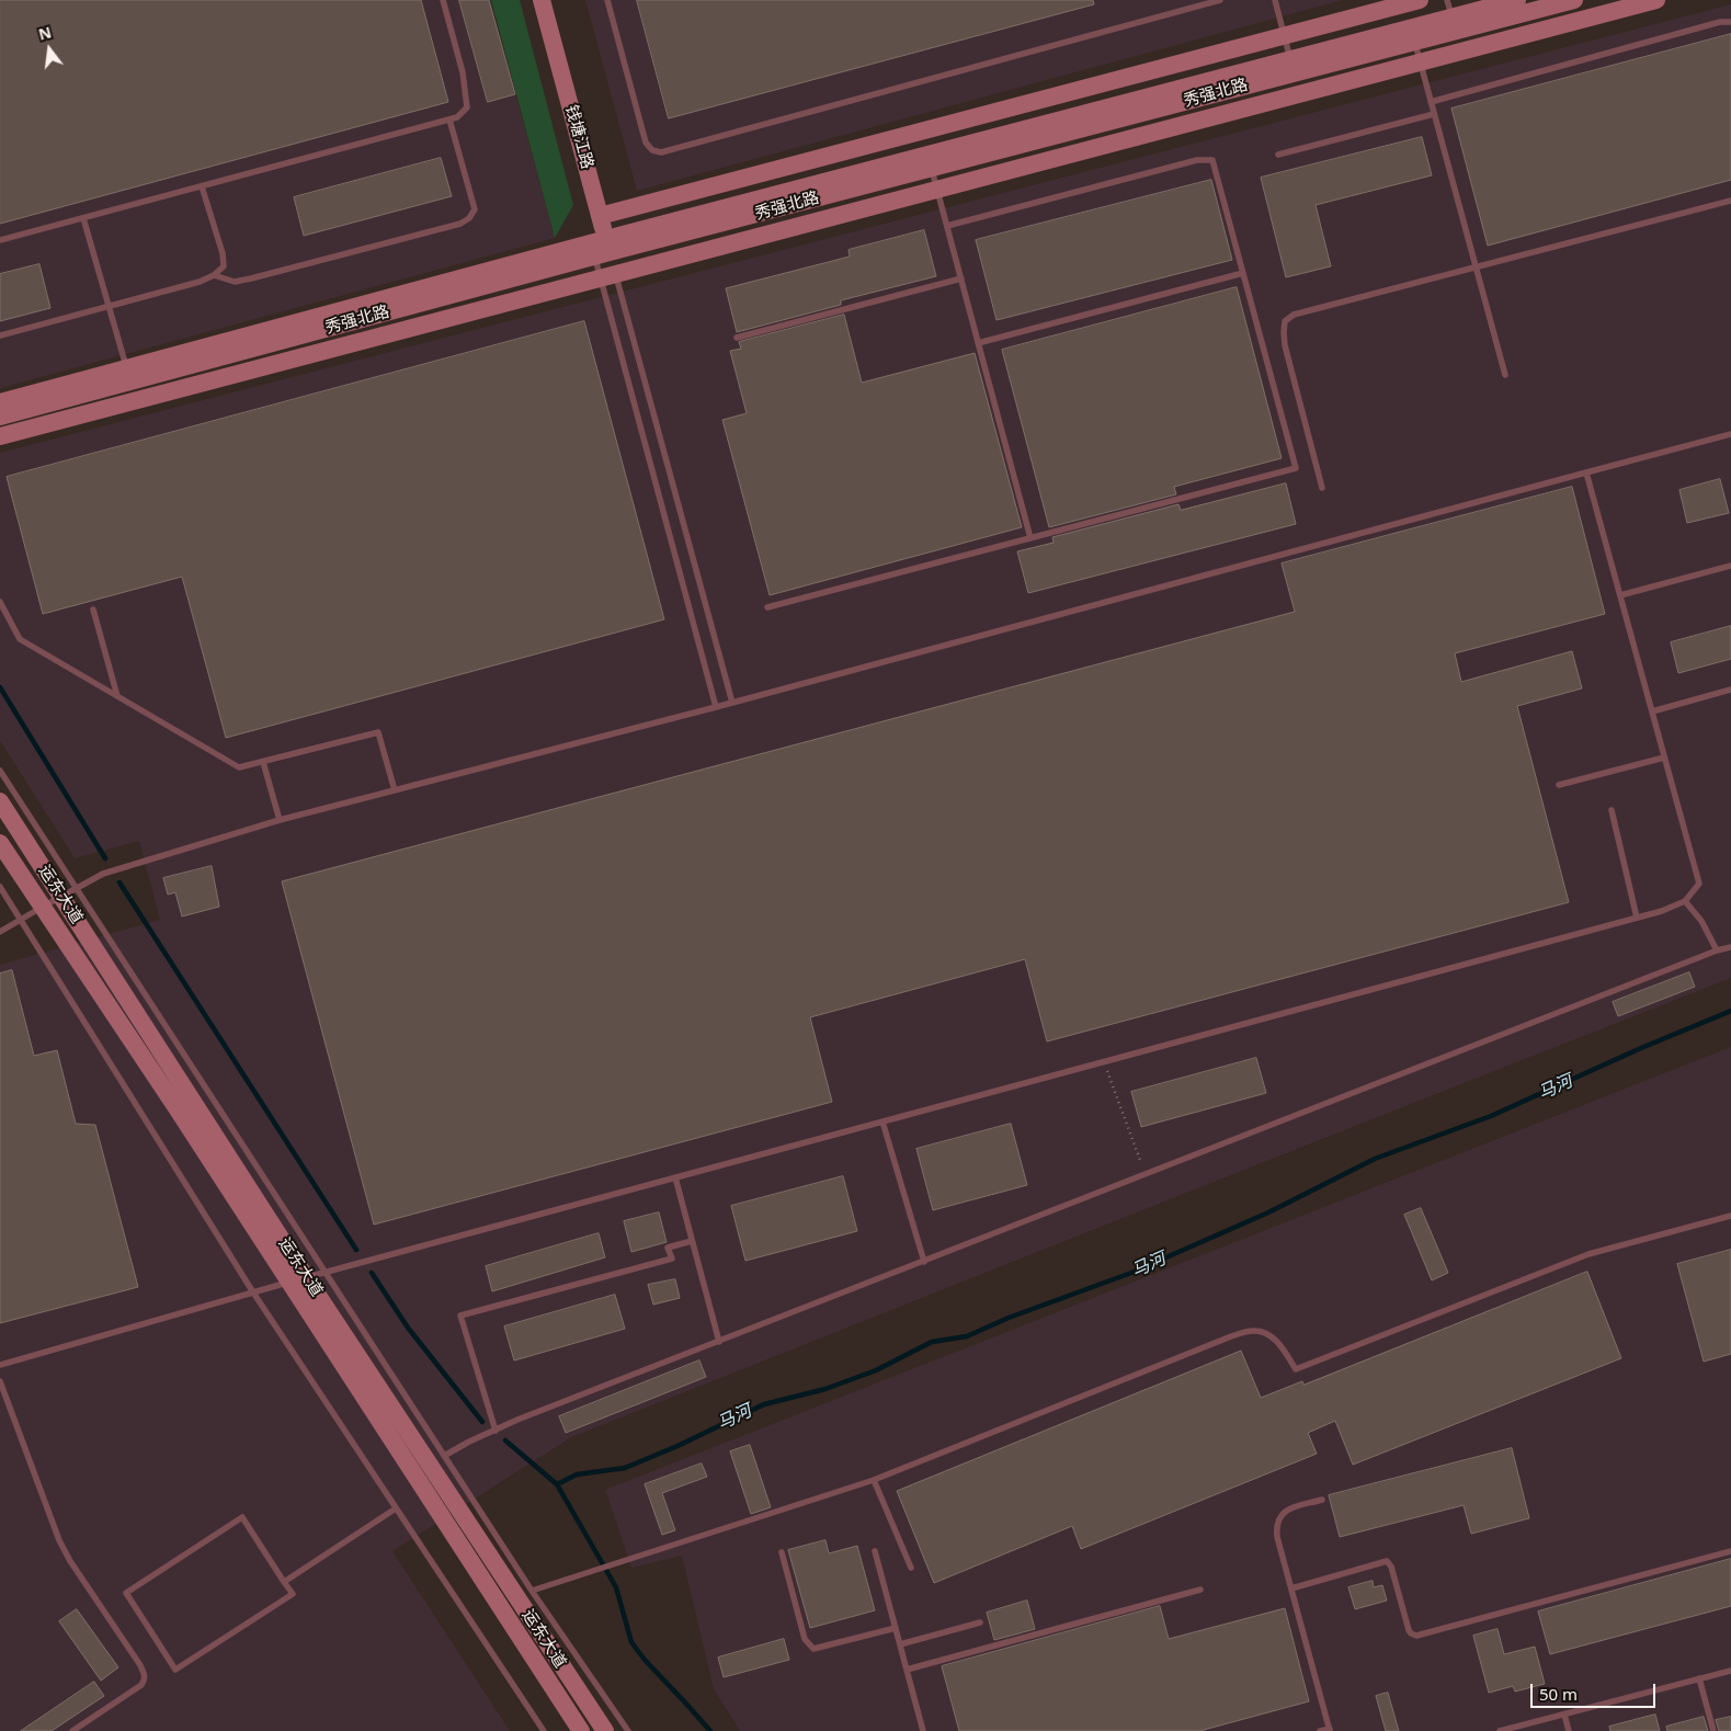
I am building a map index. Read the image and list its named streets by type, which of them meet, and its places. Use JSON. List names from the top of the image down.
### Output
{
  "streets": {
    "street": ["秀强北路", "钱塘江路", "运东大道"]
  },
  "crossings": [
    ["秀强北路", "钱塘江路"]
  ],
  "water": ["马河"],
  "scale_bar": "50 m",
  "north": "top"
}
